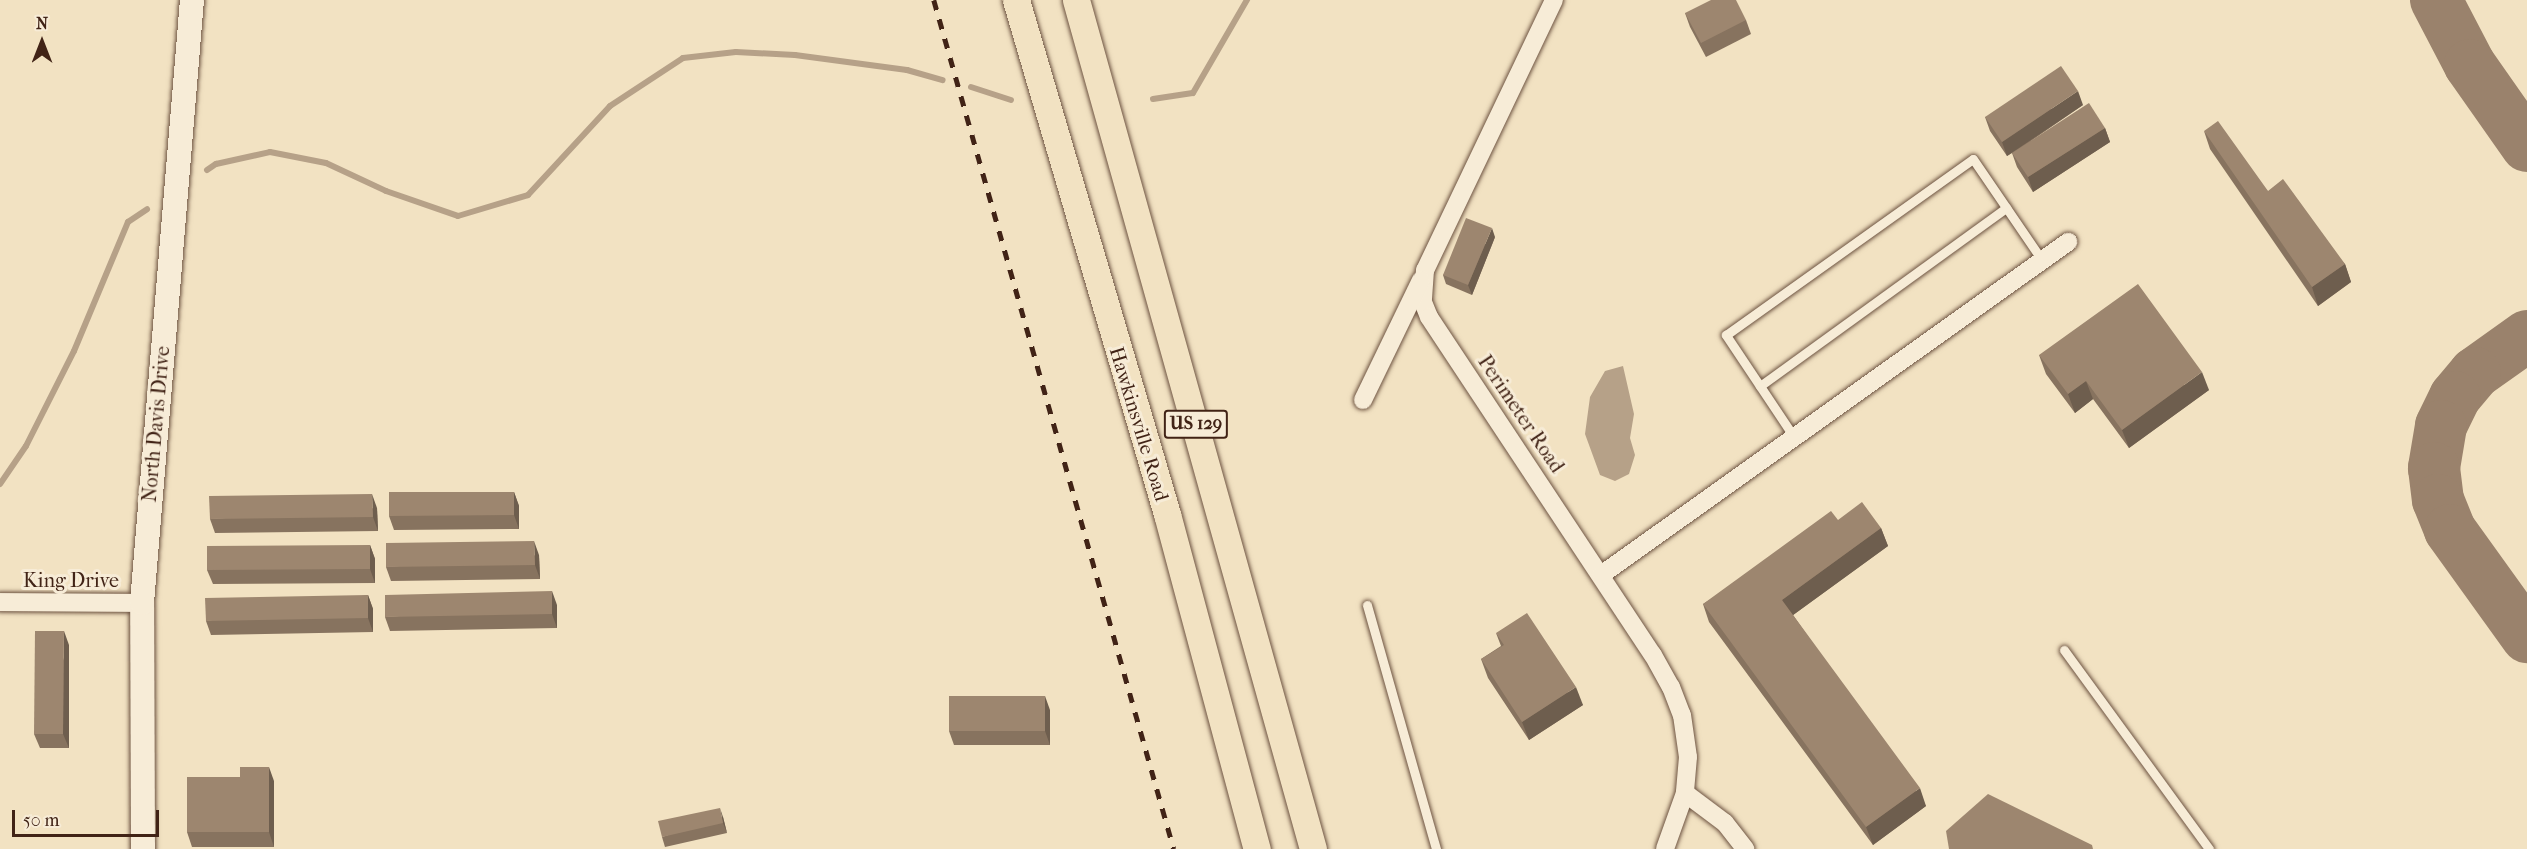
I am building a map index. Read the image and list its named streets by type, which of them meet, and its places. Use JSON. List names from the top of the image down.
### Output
{
  "streets": {
    "main road": ["North Davis Drive", "Hawkinsville Road", "US 129"],
    "street": ["Perimeter Road", "King Drive"]
  },
  "crossings": [
    ["North Davis Drive", "King Drive"]
  ],
  "scale_bar": "50 m",
  "north": "top"
}
